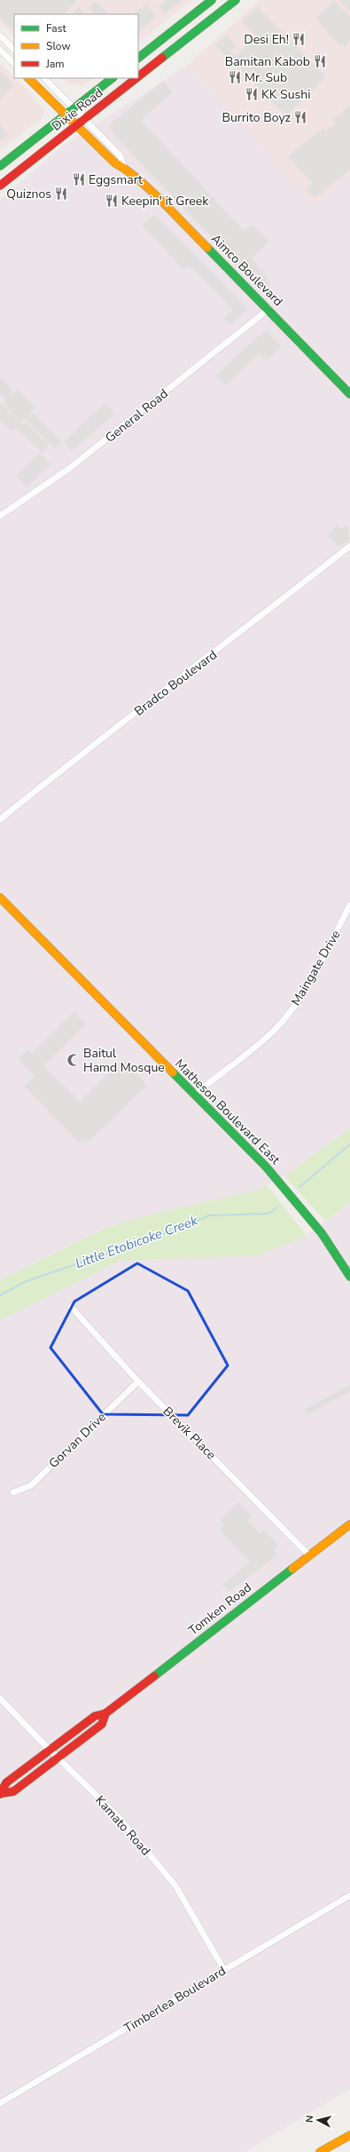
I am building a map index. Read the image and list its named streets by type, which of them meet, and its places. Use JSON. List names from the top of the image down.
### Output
{
  "streets": {
    "main road": [
      "Dixie Road",
      "Aimco Boulevard",
      "Matheson Boulevard East",
      "Tomken Road"
    ],
    "street": [
      "General Road",
      "Bradco Boulevard",
      "Maingate Drive",
      "Brevik Place",
      "Gorvan Drive",
      "Kamato Road",
      "Timberlea Boulevard"
    ]
  },
  "crossings": [
    ["Dixie Road", "Aimco Boulevard"],
    ["Aimco Boulevard", "General Road"],
    ["Maingate Drive", "Matheson Boulevard East"],
    ["Brevik Place", "Gorvan Drive"],
    ["Brevik Place", "Tomken Road"],
    ["Tomken Road", "Kamato Road"],
    ["Kamato Road", "Timberlea Boulevard"]
  ],
  "water": ["Little Etobicoke Creek"],
  "places": {
    "restaurant": [
      "Desi Eh!",
      "Bamitan Kabob",
      "Mr. Sub",
      "KK Sushi",
      "Burrito Boyz",
      "Eggsmart",
      "Quiznos",
      "Keepin' it Greek"
    ],
    "mosque": ["Baitul Hamd Mosque"]
  },
  "legend": ["Fast", "Slow", "Jam"],
  "north": "left"
}
